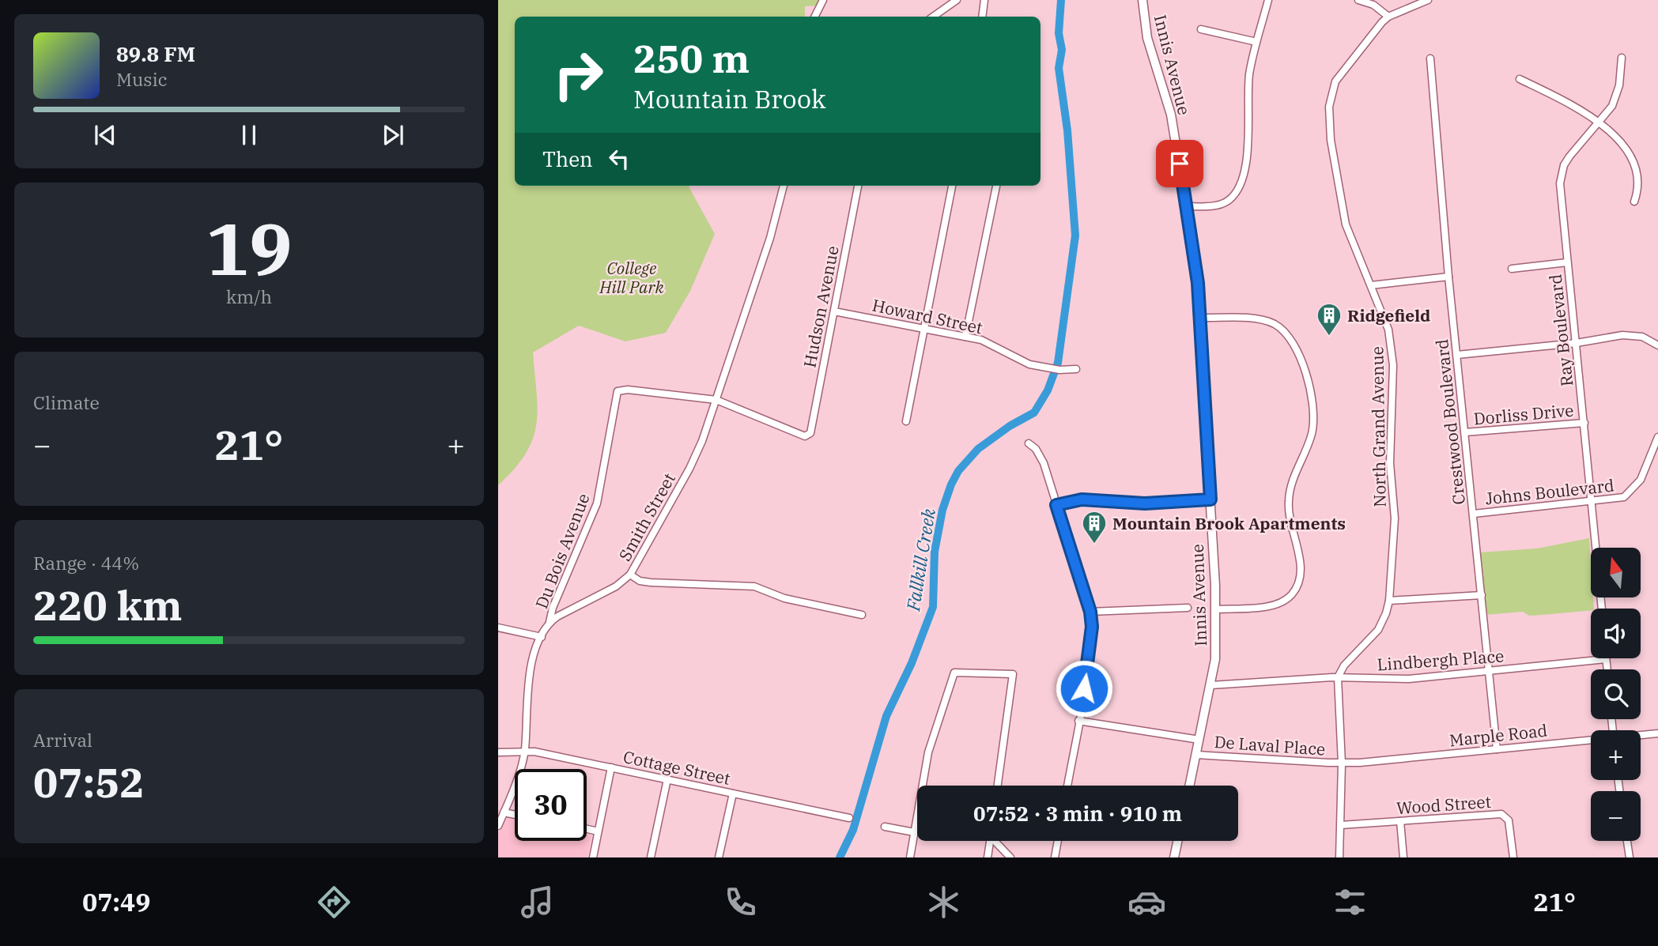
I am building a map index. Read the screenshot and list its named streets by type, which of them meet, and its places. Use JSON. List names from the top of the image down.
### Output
{
  "streets": {
    "main road": ["Innis Avenue"],
    "street": [
      "Hudson Avenue",
      "Howard Street",
      "Ray Boulevard",
      "Dorliss Drive",
      "Crestwood Boulevard",
      "North Grand Avenue",
      "Johns Boulevard",
      "Smith Street",
      "Du Bois Avenue",
      "Lindbergh Place",
      "Marple Road",
      "De Laval Place",
      "Cottage Street",
      "Wood Street"
    ]
  },
  "crossings": [
    ["Innis Avenue", "Lindbergh Place"],
    ["Innis Avenue", "De Laval Place"],
    ["Hudson Avenue", "Howard Street"],
    ["Hudson Avenue", "Smith Street"],
    ["Hudson Avenue", "Du Bois Avenue"],
    ["Ray Boulevard", "Dorliss Drive"],
    ["Ray Boulevard", "Johns Boulevard"],
    ["Dorliss Drive", "Crestwood Boulevard"],
    ["Crestwood Boulevard", "Johns Boulevard"],
    ["Crestwood Boulevard", "Lindbergh Place"],
    ["Crestwood Boulevard", "Marple Road"],
    ["North Grand Avenue", "Lindbergh Place"],
    ["Smith Street", "Du Bois Avenue"],
    ["Marple Road", "De Laval Place"]
  ],
  "water": ["Fallkill Creek"],
  "parks": ["College Hill Park"],
  "places": {
    "building": ["Ridgefield", "Mountain Brook Apartments"]
  },
  "north": "top",
  "page": {
    "turn": ["250 m", "Mountain Brook"],
    "song": ["89.8 FM", "Music"],
    "then": "Then",
    "tile": [
      ["19", "km/h"],
      "Climate",
      ["Range · 44%", "220 km"],
      ["Arrival", "07:52"]
    ],
    "heat": ["−", "21°", "+"],
    "map_buttons": ["+", "−"],
    "limit": "30",
    "trip": "07:52 · 3 min · 910 m",
    "tabs": ["07:49", "21°"]
  }
}
